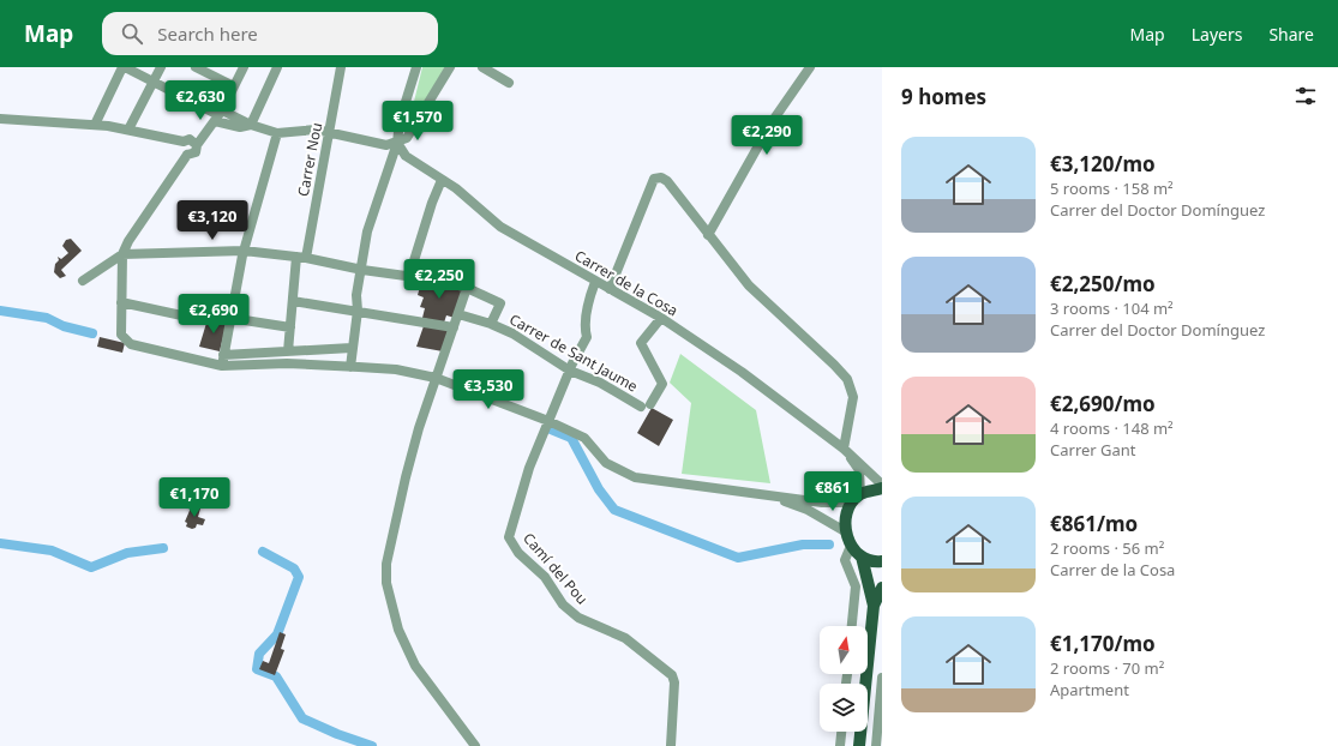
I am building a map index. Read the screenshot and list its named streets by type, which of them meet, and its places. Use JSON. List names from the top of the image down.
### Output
{
  "streets": {
    "street": [
      "Carrer Nou",
      "Carrer de la Cosa",
      "Carrer de Sant Jaume",
      "Camí del Pou"
    ]
  },
  "crossings": [
    ["Carrer de la Cosa", "Carrer de Sant Jaume"]
  ],
  "north": "top",
  "page": {
    "header": "Map",
    "search": "Search here",
    "nav": ["Map", "Layers", "Share"],
    "heading": "9 homes",
    "price": [
      "€2,630",
      "€1,570",
      "€2,290",
      "€3,120",
      "€2,250",
      "€2,690",
      "€3,530",
      "€861",
      "€1,170"
    ],
    "list": [
      {
        "name": "€3,120/mo",
        "note": "5 rooms · 158 m² · Carrer del Doctor Domínguez"
      },
      {
        "name": "€2,250/mo",
        "note": "3 rooms · 104 m² · Carrer del Doctor Domínguez"
      },
      {
        "name": "€2,690/mo",
        "note": "4 rooms · 148 m² · Carrer Gant"
      },
      {
        "name": "€861/mo",
        "note": "2 rooms · 56 m² · Carrer de la Cosa"
      },
      {
        "name": "€1,170/mo",
        "note": "2 rooms · 70 m² · Apartment"
      }
    ]
  }
}
